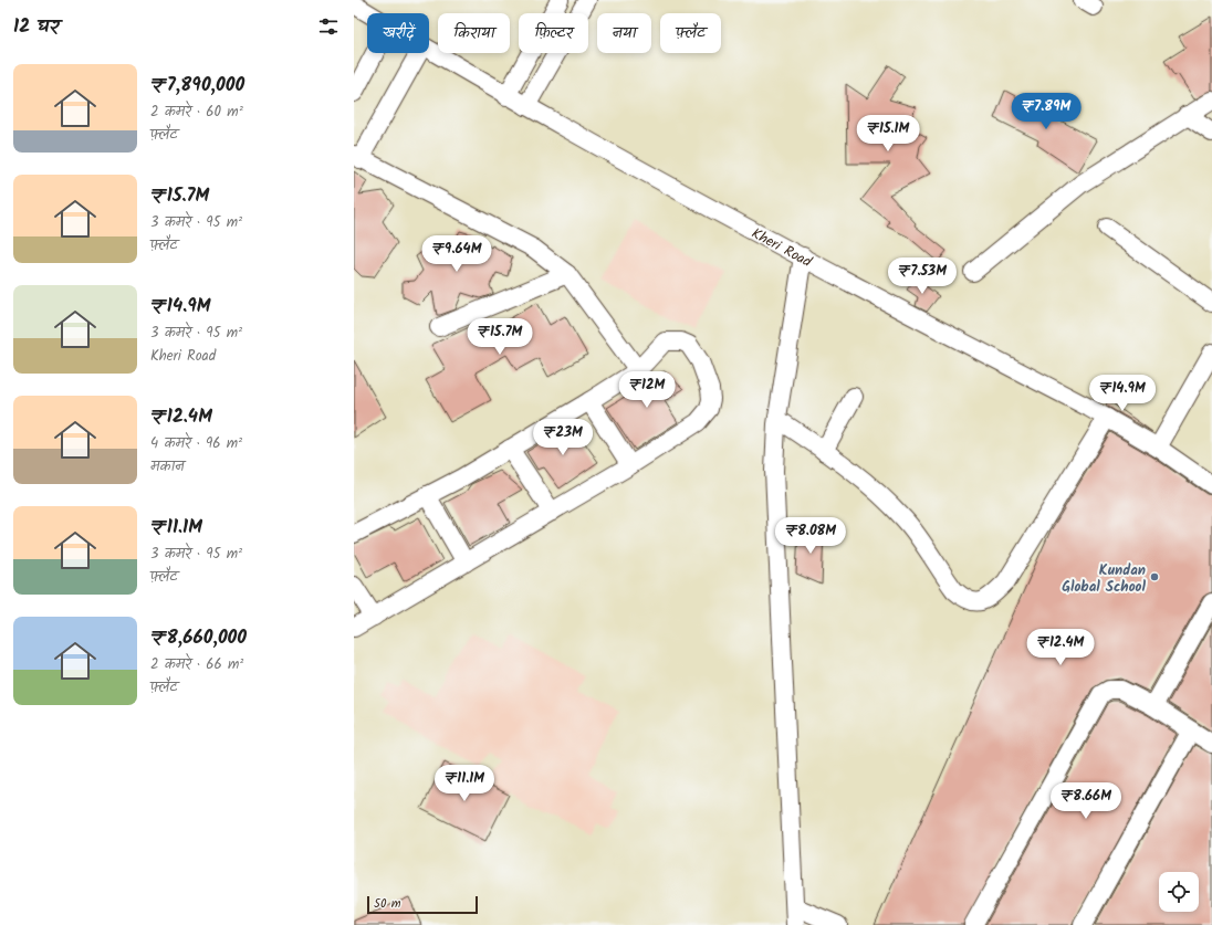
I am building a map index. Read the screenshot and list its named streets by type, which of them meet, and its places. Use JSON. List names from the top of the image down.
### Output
{
  "streets": {
    "street": ["Kheri Road"]
  },
  "places": ["Kundan Global School"],
  "scale_bar": "50 m",
  "page": {
    "heading": "12 घर",
    "chip": [
      "खरीदें",
      "किराया",
      "फ़िल्टर",
      "नया",
      "फ़्लैट"
    ],
    "list": [
      {
        "name": "₹7,890,000",
        "note": "2 कमरे · 60 m² · फ़्लैट"
      },
      {
        "name": "₹15.7M",
        "note": "3 कमरे · 95 m² · फ़्लैट"
      },
      {
        "name": "₹14.9M",
        "note": "3 कमरे · 95 m² · Kheri Road"
      },
      {
        "name": "₹12.4M",
        "note": "4 कमरे · 96 m² · मकान"
      },
      {
        "name": "₹11.1M",
        "note": "3 कमरे · 95 m² · फ़्लैट"
      },
      {
        "name": "₹8,660,000",
        "note": "2 कमरे · 66 m² · फ़्लैट"
      }
    ],
    "price": [
      "₹7.89M",
      "₹15.1M",
      "₹9.64M",
      "₹7.53M",
      "₹15.7M",
      "₹12M",
      "₹14.9M",
      "₹23M",
      "₹8.08M",
      "₹12.4M",
      "₹11.1M",
      "₹8.66M"
    ],
    "scale": "50 m"
  }
}
